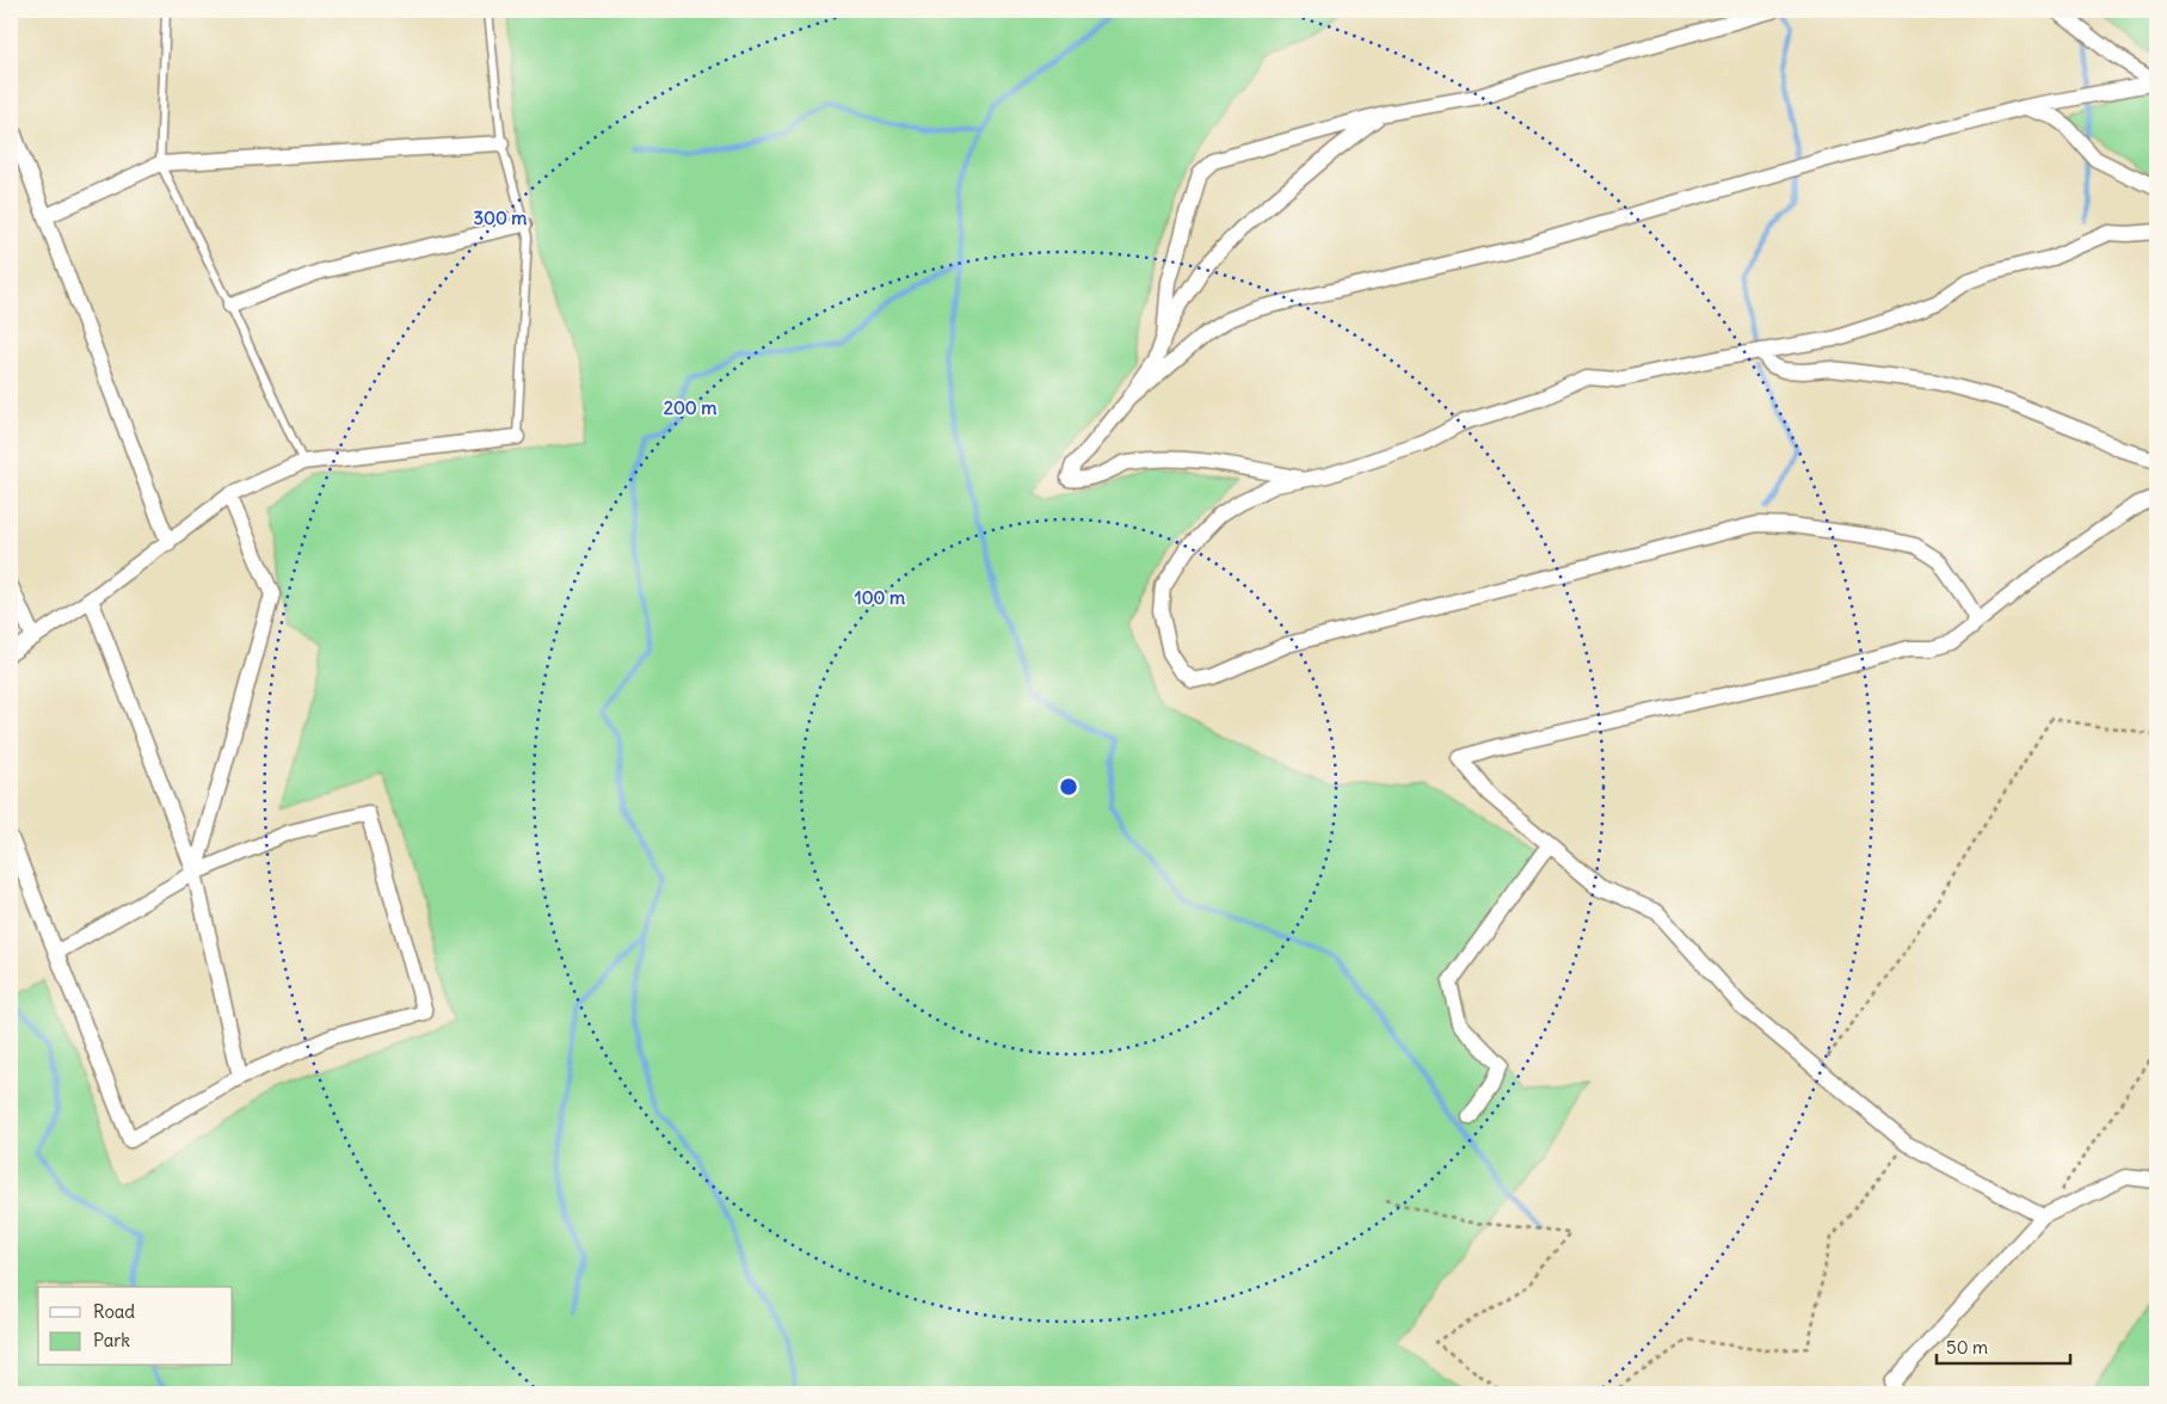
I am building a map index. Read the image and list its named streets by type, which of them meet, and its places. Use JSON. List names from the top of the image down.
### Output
{
  "legend": ["Road", "Park"],
  "scale_bar": "50 m",
  "rings": ["300 m", "200 m", "100 m"]
}
